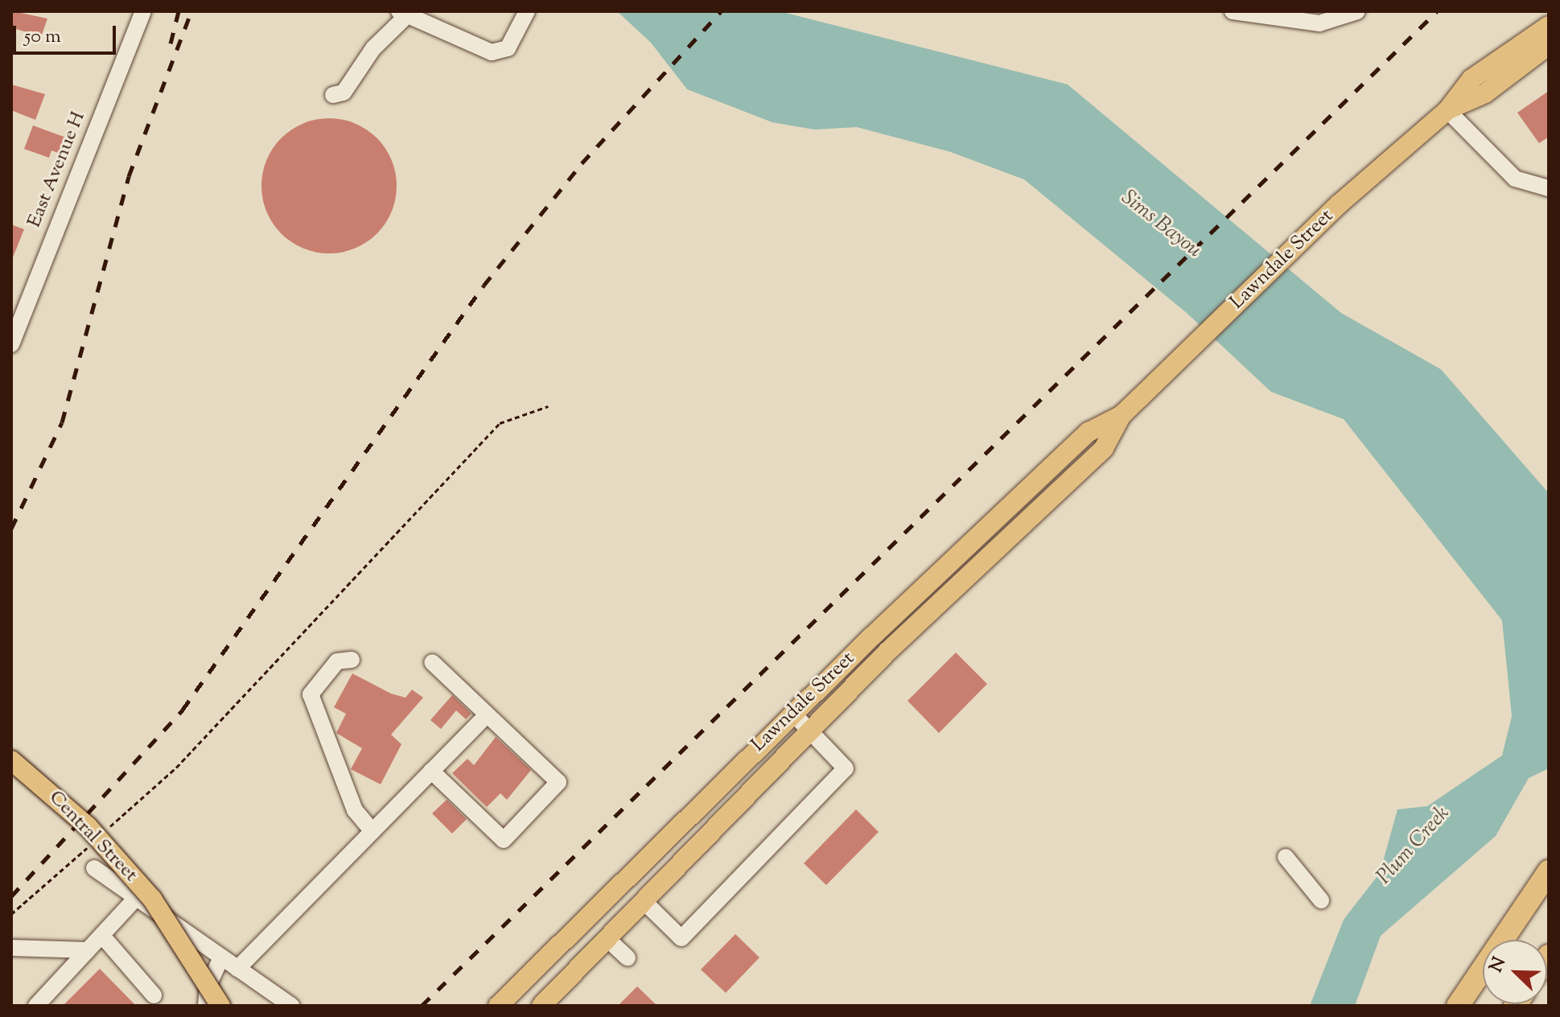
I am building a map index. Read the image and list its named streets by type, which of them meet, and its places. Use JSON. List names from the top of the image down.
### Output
{
  "streets": {
    "main road": ["Lawndale Street", "Central Street"],
    "street": ["East Avenue H"]
  },
  "water": ["Sims Bayou", "Plum Creek"],
  "scale_bar": "50 m",
  "north": "top left"
}
